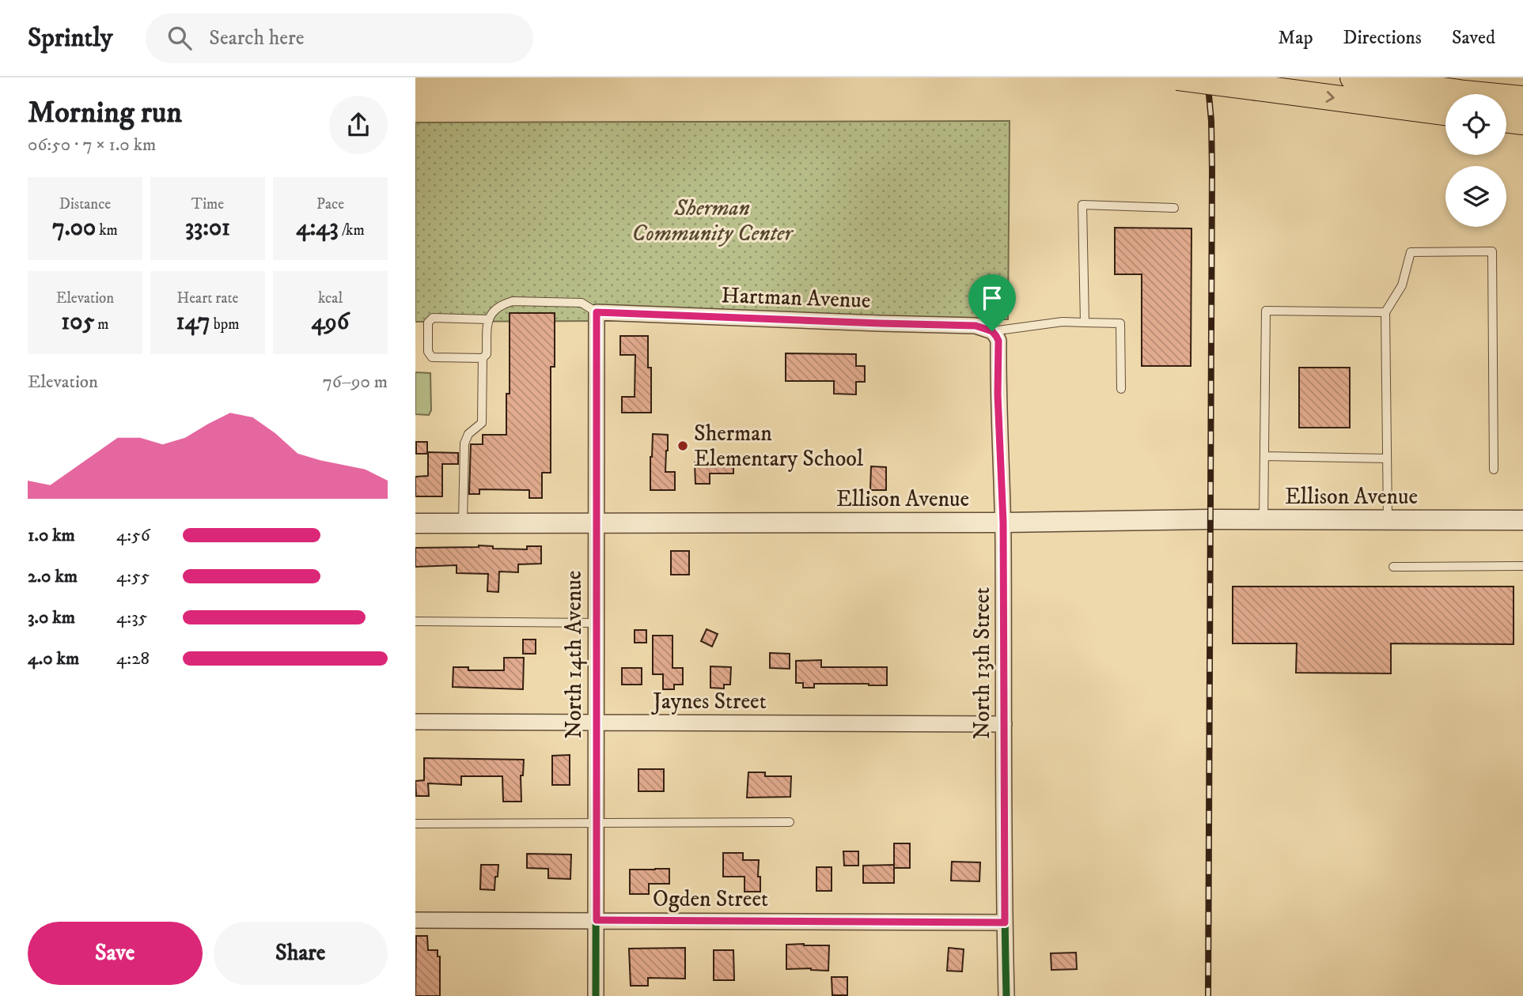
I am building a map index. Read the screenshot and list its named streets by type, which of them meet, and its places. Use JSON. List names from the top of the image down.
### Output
{
  "streets": {
    "street": [
      "Hartman Avenue",
      "Ellison Avenue",
      "North 14th Avenue",
      "North 13th Street",
      "Jaynes Street",
      "Ogden Street"
    ]
  },
  "crossings": [
    ["Hartman Avenue", "North 14th Avenue"],
    ["Hartman Avenue", "North 13th Street"],
    ["Ellison Avenue", "North 14th Avenue"],
    ["Ellison Avenue", "North 13th Street"],
    ["North 14th Avenue", "Jaynes Street"],
    ["North 14th Avenue", "Ogden Street"],
    ["North 13th Street", "Jaynes Street"],
    ["North 13th Street", "Ogden Street"]
  ],
  "parks": ["Sherman Community Center"],
  "places": ["Sherman Elementary School"],
  "page": {
    "header": "Sprintly",
    "search": "Search here",
    "nav": ["Map", "Directions", "Saved"],
    "heading": ["Morning run", "06:50 · 7 × 1.0 km"],
    "stats": [
      ["Distance", "7.00 km"],
      ["Time", "33:01"],
      ["Pace", "4:43 /km"],
      ["Elevation", "105 m"],
      ["Heart rate", "147 bpm"],
      ["kcal", "496"]
    ],
    "chart": ["Elevation", "76–90 m"],
    "list": [
      {
        "name": "1.0 km",
        "note": "4:56"
      },
      {
        "name": "2.0 km",
        "note": "4:55"
      },
      {
        "name": "3.0 km",
        "note": "4:35"
      },
      {
        "name": "4.0 km",
        "note": "4:28"
      }
    ],
    "buttons": ["Save", "Share"]
  }
}
